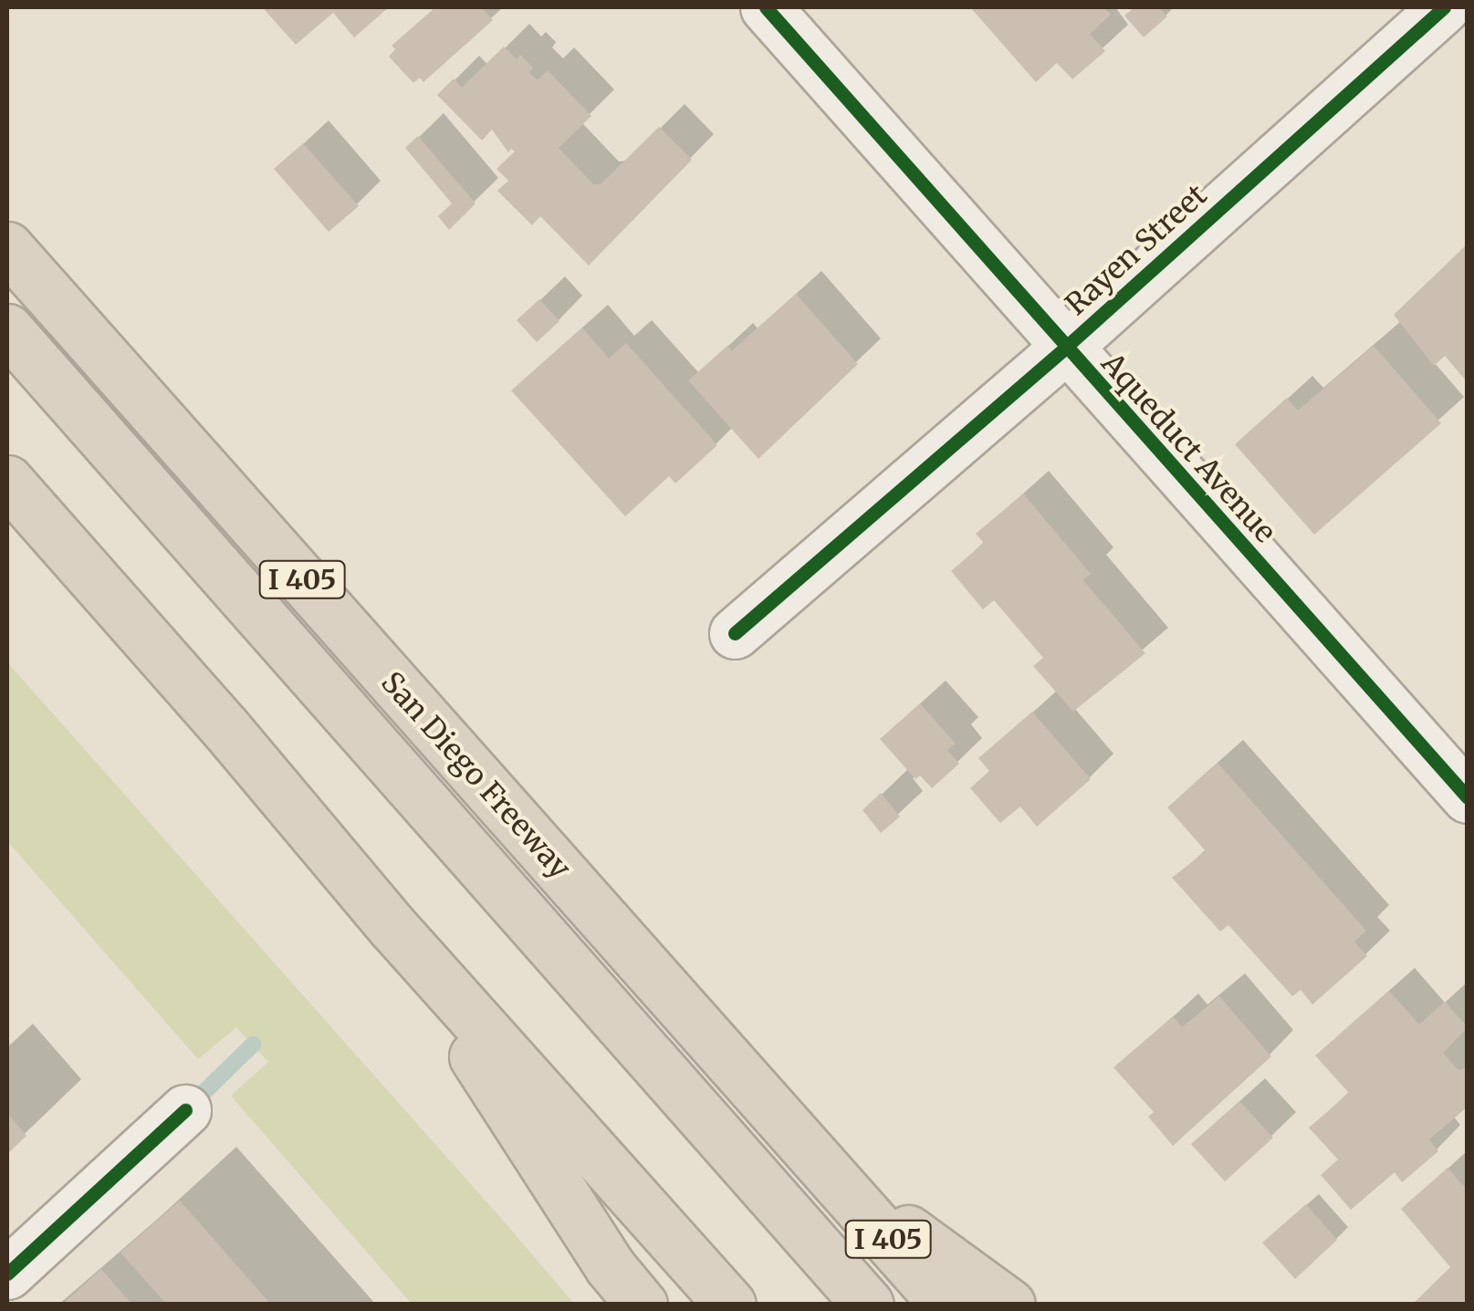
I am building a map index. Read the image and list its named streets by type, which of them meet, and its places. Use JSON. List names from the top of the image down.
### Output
{
  "streets": {
    "highway": ["I 405", "San Diego Freeway"],
    "street": ["Rayen Street", "Aqueduct Avenue"]
  },
  "crossings": [
    ["Rayen Street", "Aqueduct Avenue"]
  ]
}
